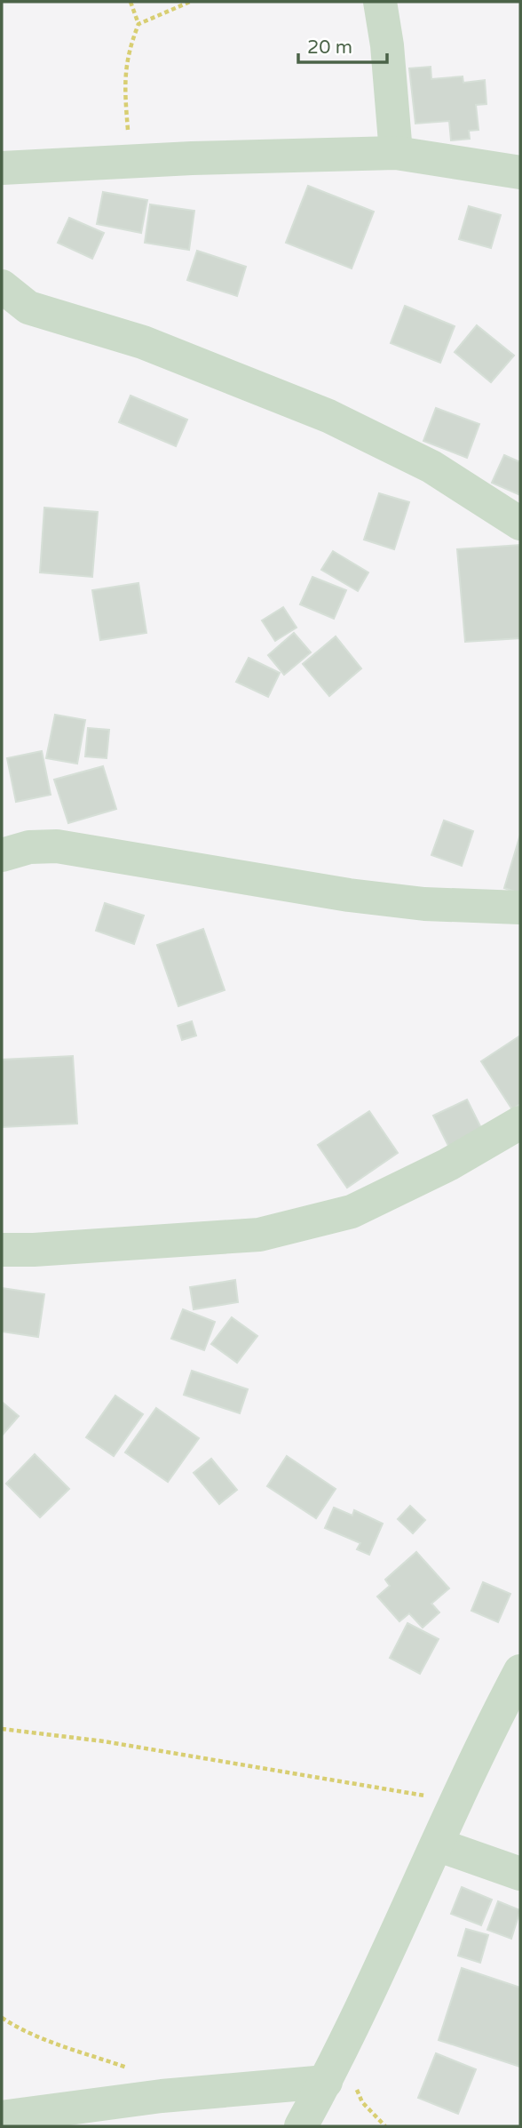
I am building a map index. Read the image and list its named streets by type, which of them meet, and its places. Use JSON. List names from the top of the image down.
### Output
{
  "scale_bar": "20 m"
}
